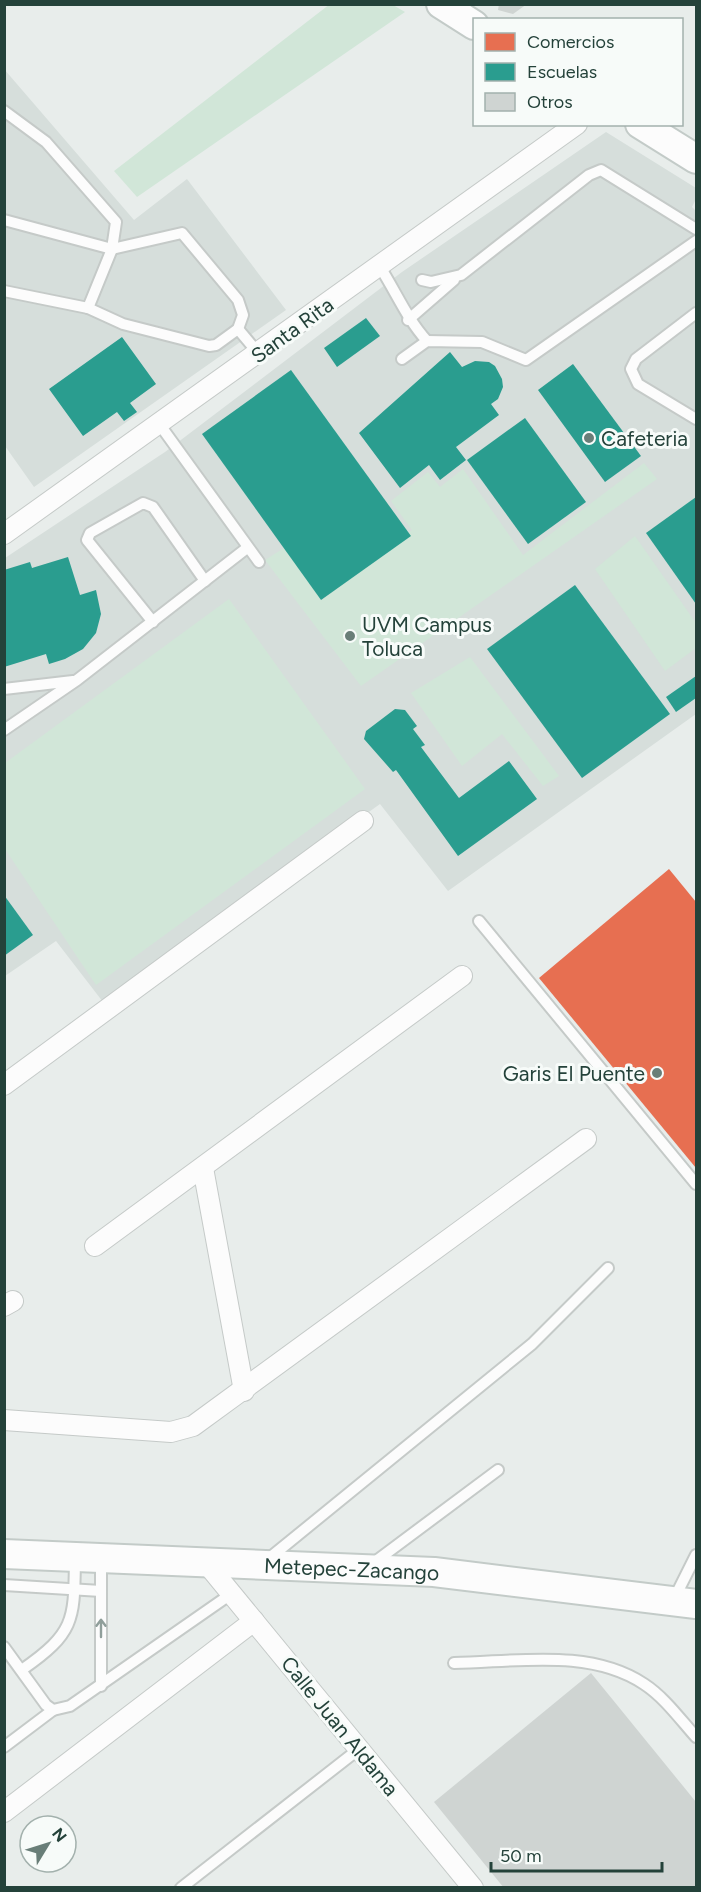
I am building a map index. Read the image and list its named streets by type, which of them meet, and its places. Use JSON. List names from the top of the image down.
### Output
{
  "streets": {
    "main road": ["Metepec-Zacango"],
    "street": ["Santa Rita", "Calle Juan Aldama"]
  },
  "crossings": [
    ["Metepec-Zacango", "Calle Juan Aldama"]
  ],
  "places": ["Cafeteria", "UVM Campus Toluca", "Garis El Puente"],
  "legend": ["Comercios", "Escuelas", "Otros"],
  "scale_bar": "50 m",
  "north": "top right"
}
